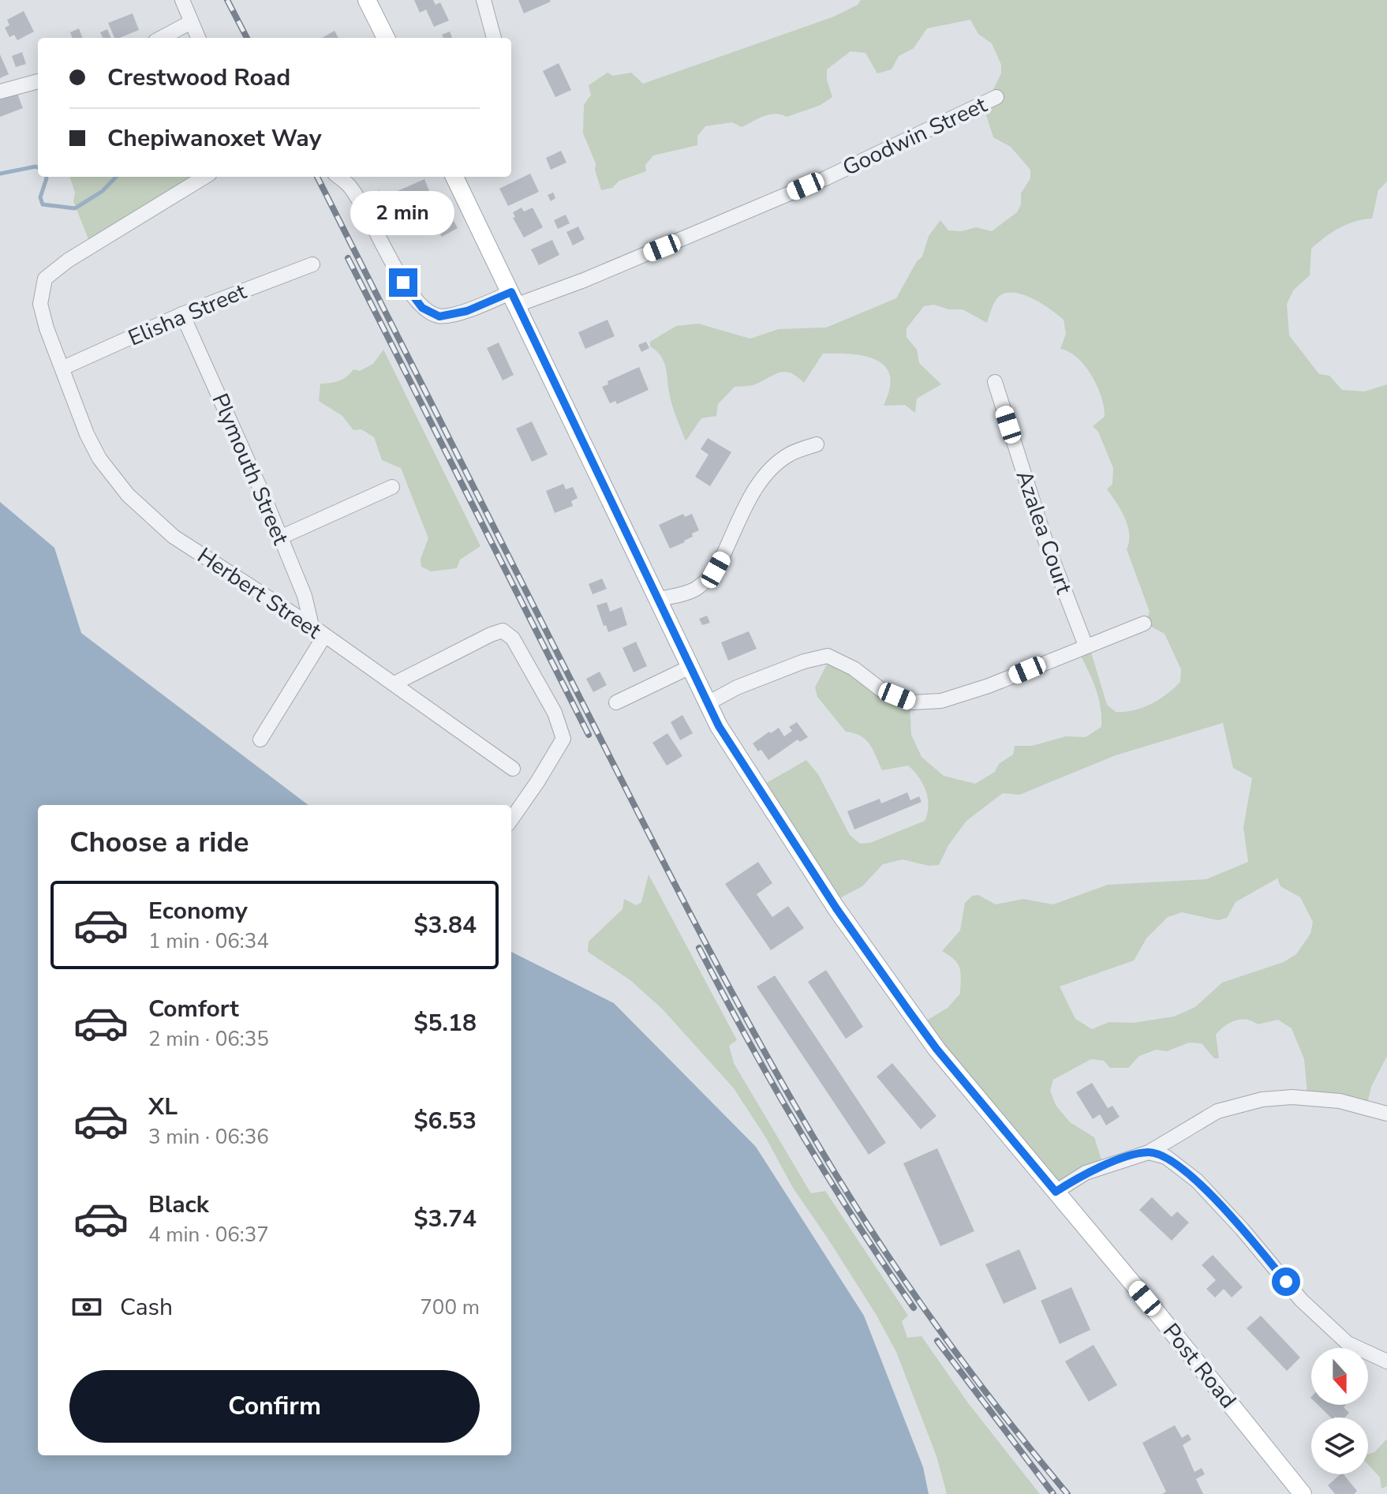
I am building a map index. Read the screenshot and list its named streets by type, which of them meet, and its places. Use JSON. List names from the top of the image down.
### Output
{
  "streets": {
    "main road": ["Post Road"],
    "street": [
      "Goodwin Street",
      "Elisha Street",
      "Plymouth Street",
      "Azalea Court",
      "Herbert Street"
    ]
  },
  "crossings": [
    ["Goodwin Street", "Post Road"],
    ["Elisha Street", "Plymouth Street"],
    ["Elisha Street", "Herbert Street"],
    ["Plymouth Street", "Herbert Street"]
  ],
  "north": "bottom",
  "page": {
    "banner": ["Crestwood Road", "Chepiwanoxet Way"],
    "bubble": "2 min",
    "heading": "Choose a ride",
    "list": [
      {
        "name": "Economy",
        "note": "1 min · 06:34",
        "value": "$3.84"
      },
      {
        "name": "Comfort",
        "note": "2 min · 06:35",
        "value": "$5.18"
      },
      {
        "name": "XL",
        "note": "3 min · 06:36",
        "value": "$6.53"
      },
      {
        "name": "Black",
        "note": "4 min · 06:37",
        "value": "$3.74"
      }
    ],
    "pay": ["Cash", "700 m"],
    "buttons": "Confirm"
  }
}
